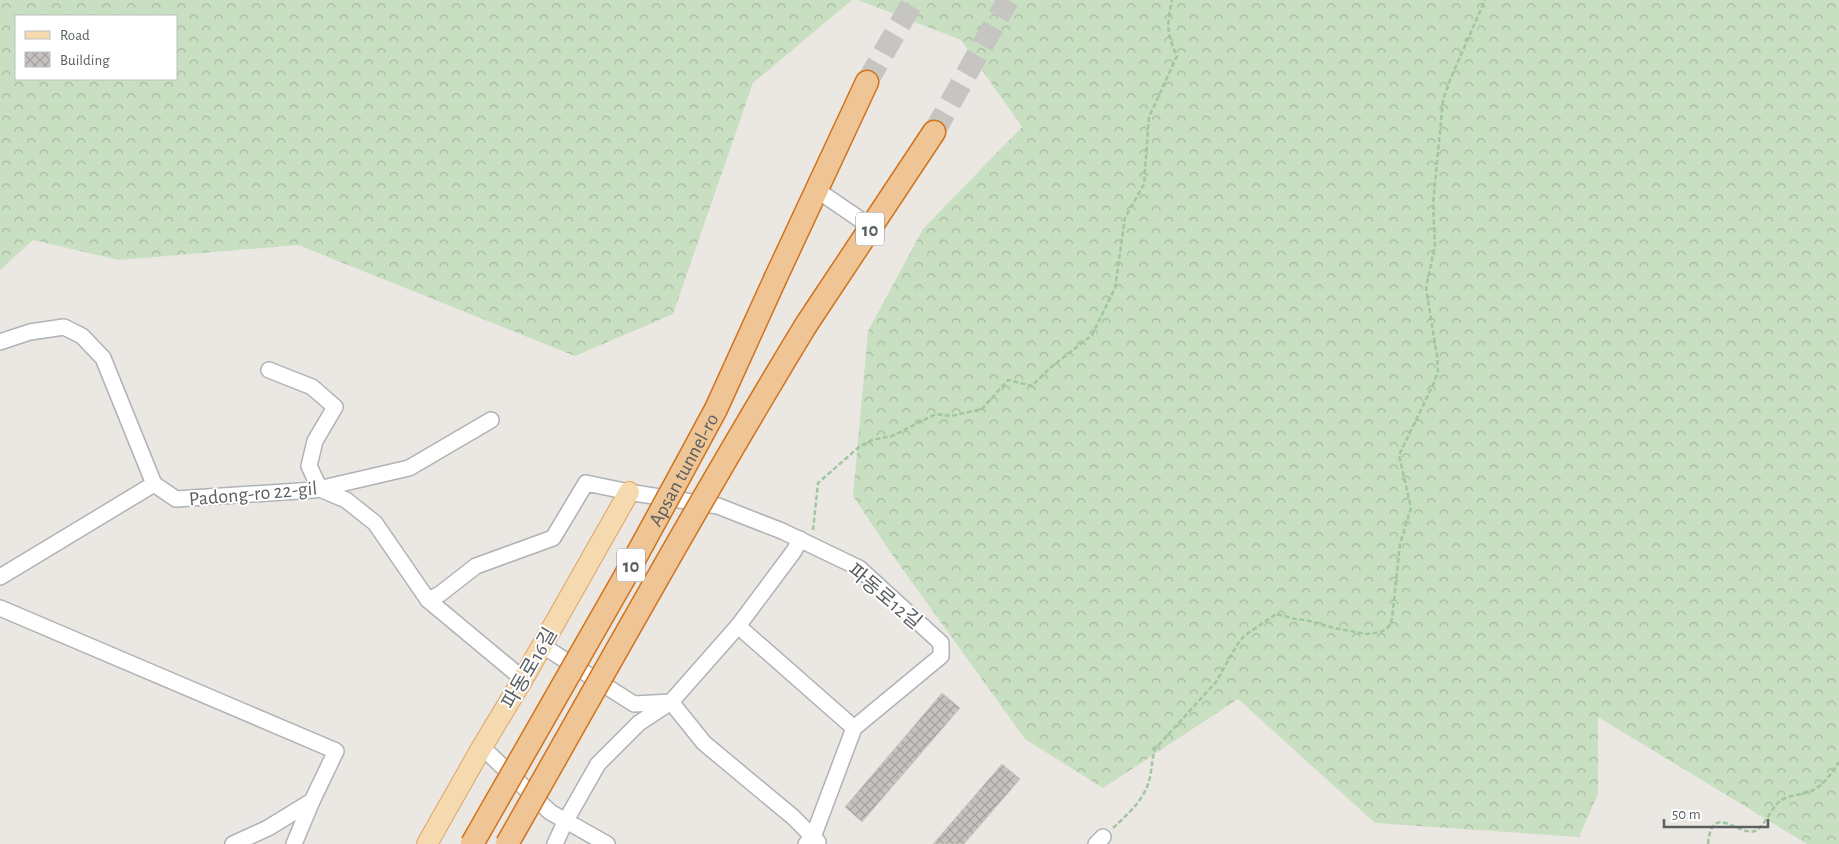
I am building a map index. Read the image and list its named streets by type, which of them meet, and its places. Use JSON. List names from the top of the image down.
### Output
{
  "streets": {
    "highway": ["10", "Apsan tunnel-ro"],
    "main road": ["파동로16길"],
    "street": ["Padong-ro 22-gil", "파동로12길"]
  },
  "crossings": [
    ["파동로12길", "파동로16길"]
  ],
  "legend": ["Road", "Building"],
  "scale_bar": "50 m"
}
